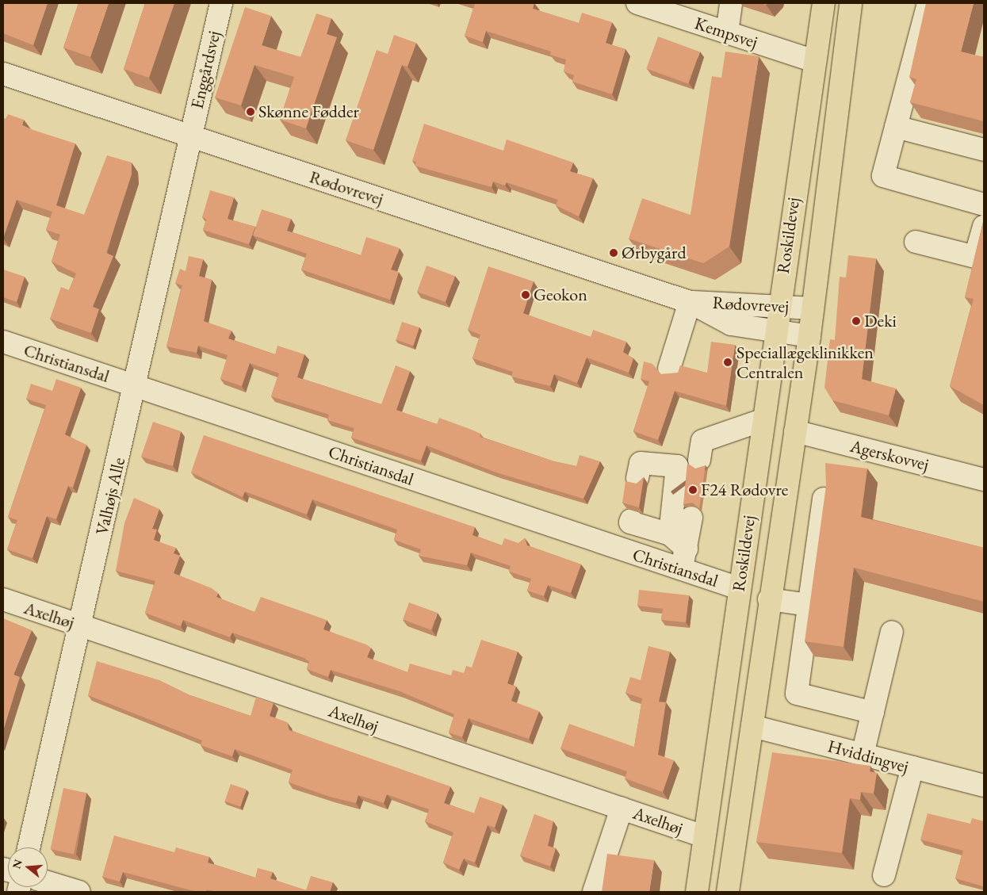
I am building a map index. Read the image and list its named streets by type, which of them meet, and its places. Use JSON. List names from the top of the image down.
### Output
{
  "streets": {
    "main road": ["Roskildevej"],
    "street": [
      "Kempsvej",
      "Enggårdsvej",
      "Rødovrevej",
      "Christiansdal",
      "Agerskovvej",
      "Valhøjs Alle",
      "Axelhøj",
      "Hviddingvej"
    ]
  },
  "crossings": [
    ["Kempsvej", "Roskildevej"],
    ["Enggårdsvej", "Rødovrevej"],
    ["Enggårdsvej", "Valhøjs Alle"],
    ["Rødovrevej", "Roskildevej"],
    ["Rødovrevej", "Valhøjs Alle"],
    ["Roskildevej", "Christiansdal"],
    ["Roskildevej", "Agerskovvej"],
    ["Roskildevej", "Axelhøj"],
    ["Roskildevej", "Hviddingvej"],
    ["Christiansdal", "Valhøjs Alle"],
    ["Valhøjs Alle", "Axelhøj"]
  ],
  "places": [
    "Skønne Fødder",
    "Ørbygård",
    "Geokon",
    "Deki",
    "Speciallægeklinikken Centralen",
    "F24 Rødovre"
  ],
  "north": "left"
}
